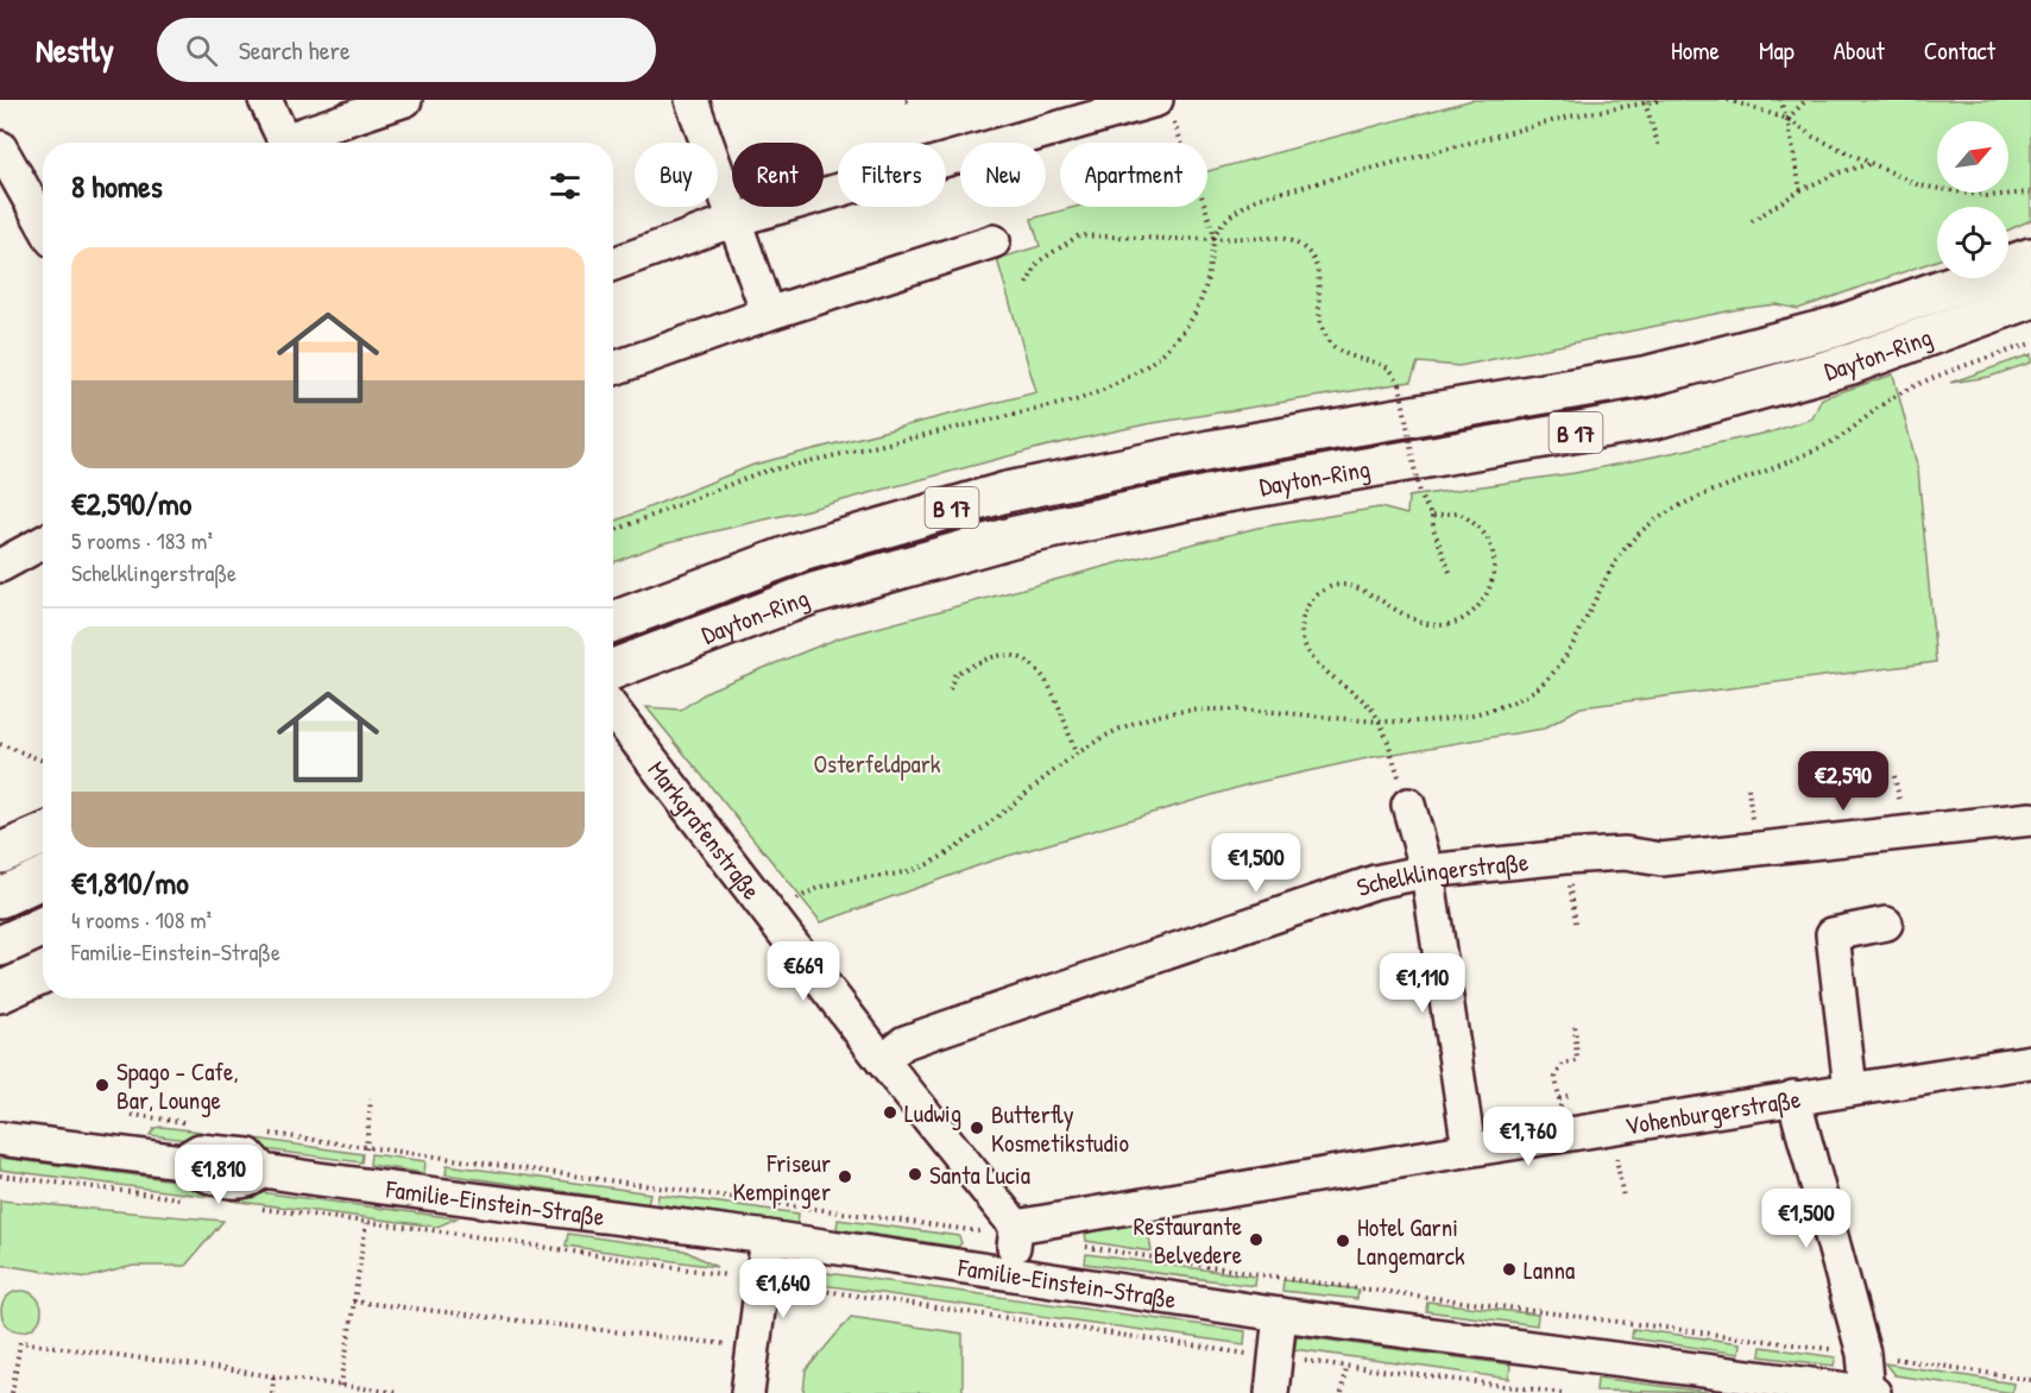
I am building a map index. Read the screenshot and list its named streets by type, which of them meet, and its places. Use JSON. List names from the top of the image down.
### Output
{
  "streets": {
    "highway": ["Dayton-Ring", "B 17"],
    "street": [
      "Markgrafenstraße",
      "Schelklingerstraße",
      "Vohenburgerstraße",
      "Familie-Einstein-Straße"
    ]
  },
  "crossings": [
    ["Markgrafenstraße", "Schelklingerstraße"],
    ["Markgrafenstraße", "Vohenburgerstraße"]
  ],
  "parks": ["Osterfeldpark"],
  "places": [
    "Spago - Cafe, Bar, Lounge",
    "Ludwig",
    "Butterfly Kosmetikstudio",
    "Santa Lucia",
    "Friseur Kempinger",
    "Restaurante Belvedere",
    "Hotel Garni Langemarck",
    "Lanna"
  ],
  "north": "top right",
  "page": {
    "header": "Nestly",
    "search": "Search here",
    "nav": [
      "Home",
      "Map",
      "About",
      "Contact"
    ],
    "chip": [
      "Buy",
      "Rent",
      "Filters",
      "New",
      "Apartment"
    ],
    "heading": "8 homes",
    "list": [
      {
        "name": "€2,590/mo",
        "note": "5 rooms · 183 m² · Schelklingerstraße"
      },
      {
        "name": "€1,810/mo",
        "note": "4 rooms · 108 m² · Familie-Einstein-Straße"
      }
    ],
    "price": [
      "€2,590",
      "€1,500",
      "€669",
      "€1,110",
      "€1,760",
      "€1,810",
      "€1,500",
      "€1,640"
    ]
  }
}
